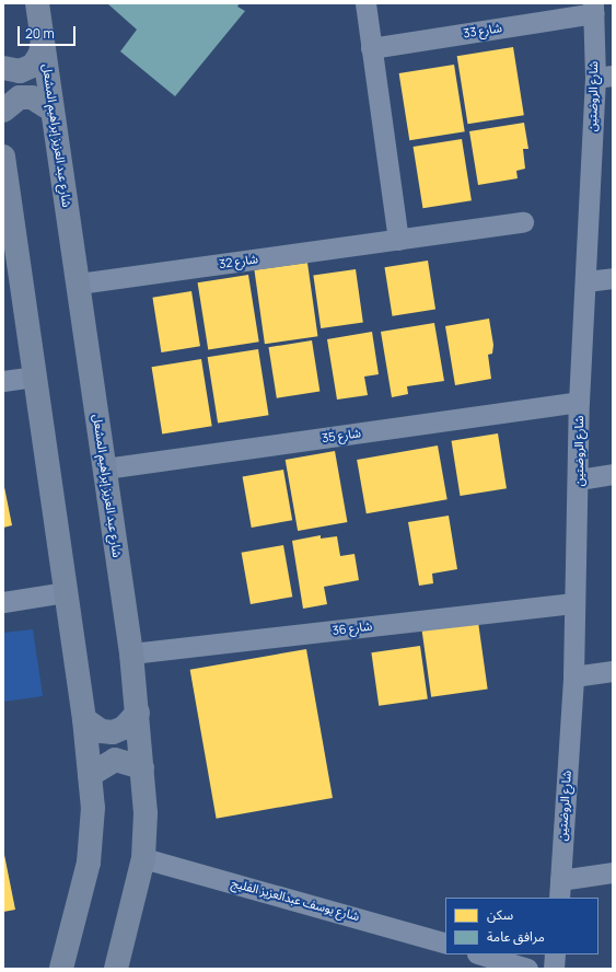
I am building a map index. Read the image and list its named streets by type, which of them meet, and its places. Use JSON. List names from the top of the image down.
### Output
{
  "streets": {
    "main road": ["شارع عبد العزيز إبراهيم المشعل"],
    "street": [
      "شارع 33",
      "شارع الروضتين",
      "شارع 32",
      "شارع 35",
      "شارع 36",
      "شارع يوسف عبدالعزيز الفليج"
    ]
  },
  "crossings": [
    ["شارع 33", "شارع الروضتين"],
    ["شارع الروضتين", "شارع 35"],
    ["شارع الروضتين", "شارع 36"],
    ["شارع عبد العزيز إبراهيم المشعل", "شارع 32"],
    ["شارع عبد العزيز إبراهيم المشعل", "شارع 35"],
    ["شارع عبد العزيز إبراهيم المشعل", "شارع 36"],
    ["شارع عبد العزيز إبراهيم المشعل", "شارع يوسف عبدالعزيز الفليج"]
  ],
  "legend": ["سكن", "مرافق عامة"],
  "scale_bar": "20 m"
}
